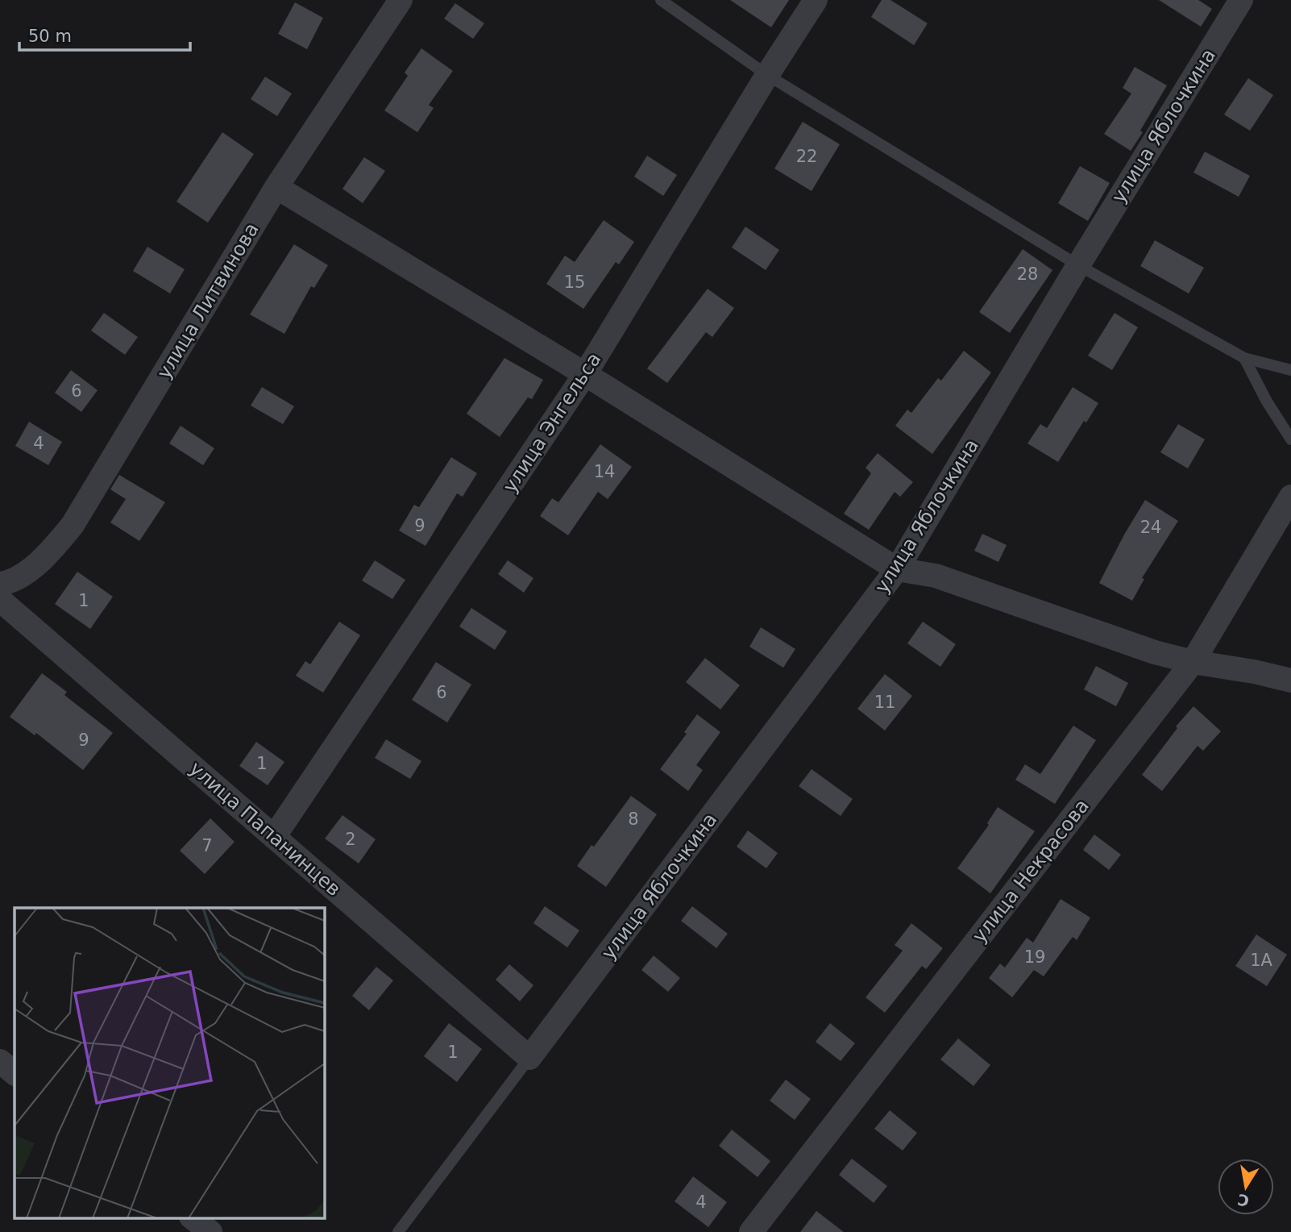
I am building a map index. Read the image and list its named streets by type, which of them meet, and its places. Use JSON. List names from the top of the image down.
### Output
{
  "streets": {
    "street": [
      "улица Яблочкина",
      "улица Литвинова",
      "улица Энгельса",
      "улица Папанинцев",
      "улица Некрасова"
    ]
  },
  "crossings": [
    ["улица Яблочкина", "улица Папанинцев"],
    ["улица Энгельса", "улица Папанинцев"]
  ],
  "house_numbers": [
    "22",
    "28",
    "15",
    "6",
    "4",
    "14",
    "9",
    "24",
    "1",
    "6",
    "11",
    "9",
    "1",
    "8",
    "2",
    "7",
    "19",
    "1А",
    "1",
    "4"
  ],
  "scale_bar": "50 m",
  "north": "bottom"
}
